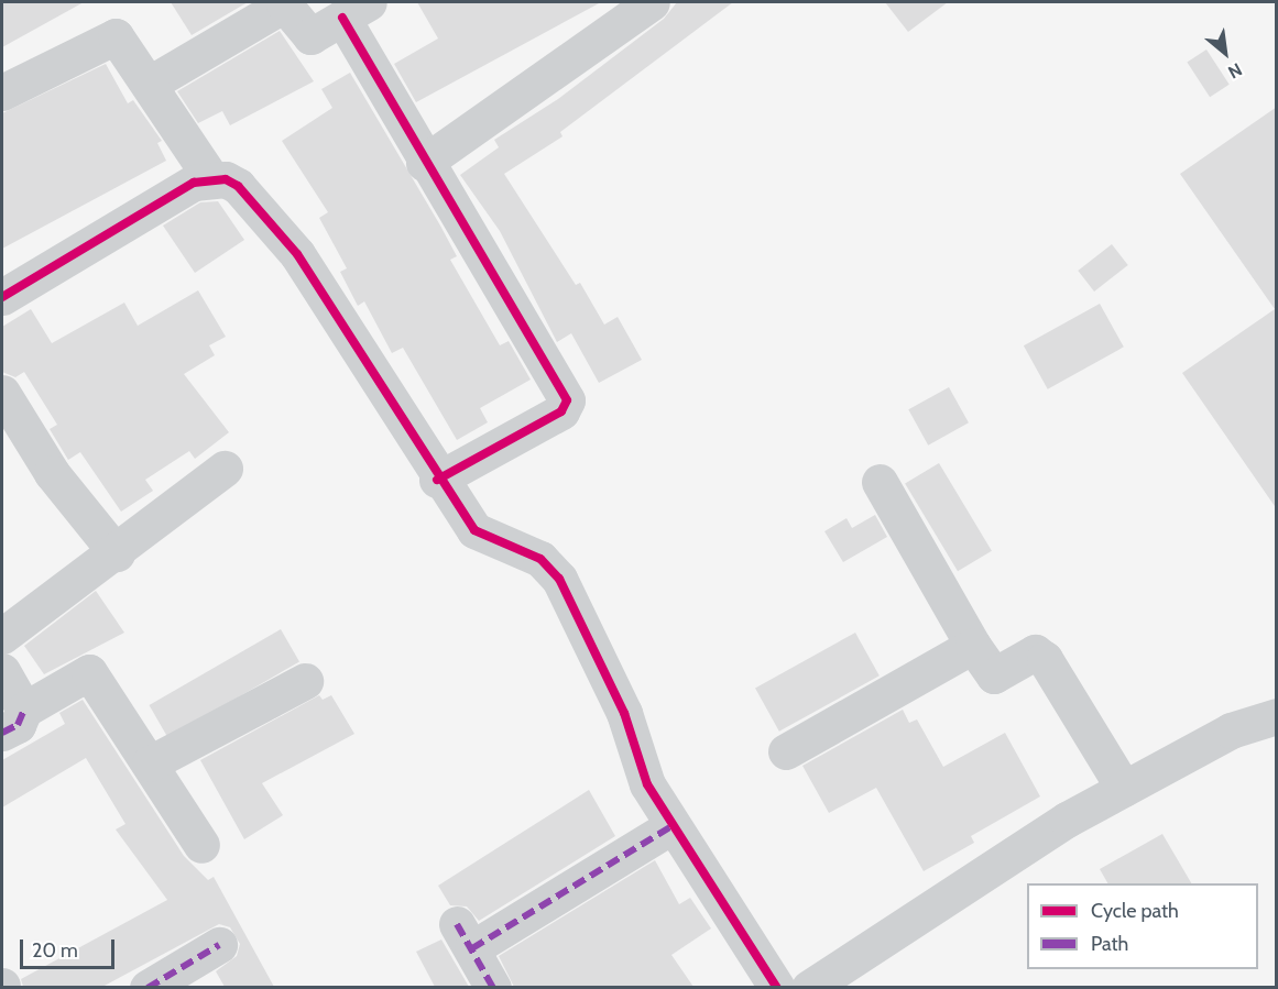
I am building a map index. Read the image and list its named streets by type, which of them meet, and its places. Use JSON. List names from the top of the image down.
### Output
{
  "legend": ["Cycle path", "Path"],
  "scale_bar": "20 m",
  "north": "bottom right"
}
